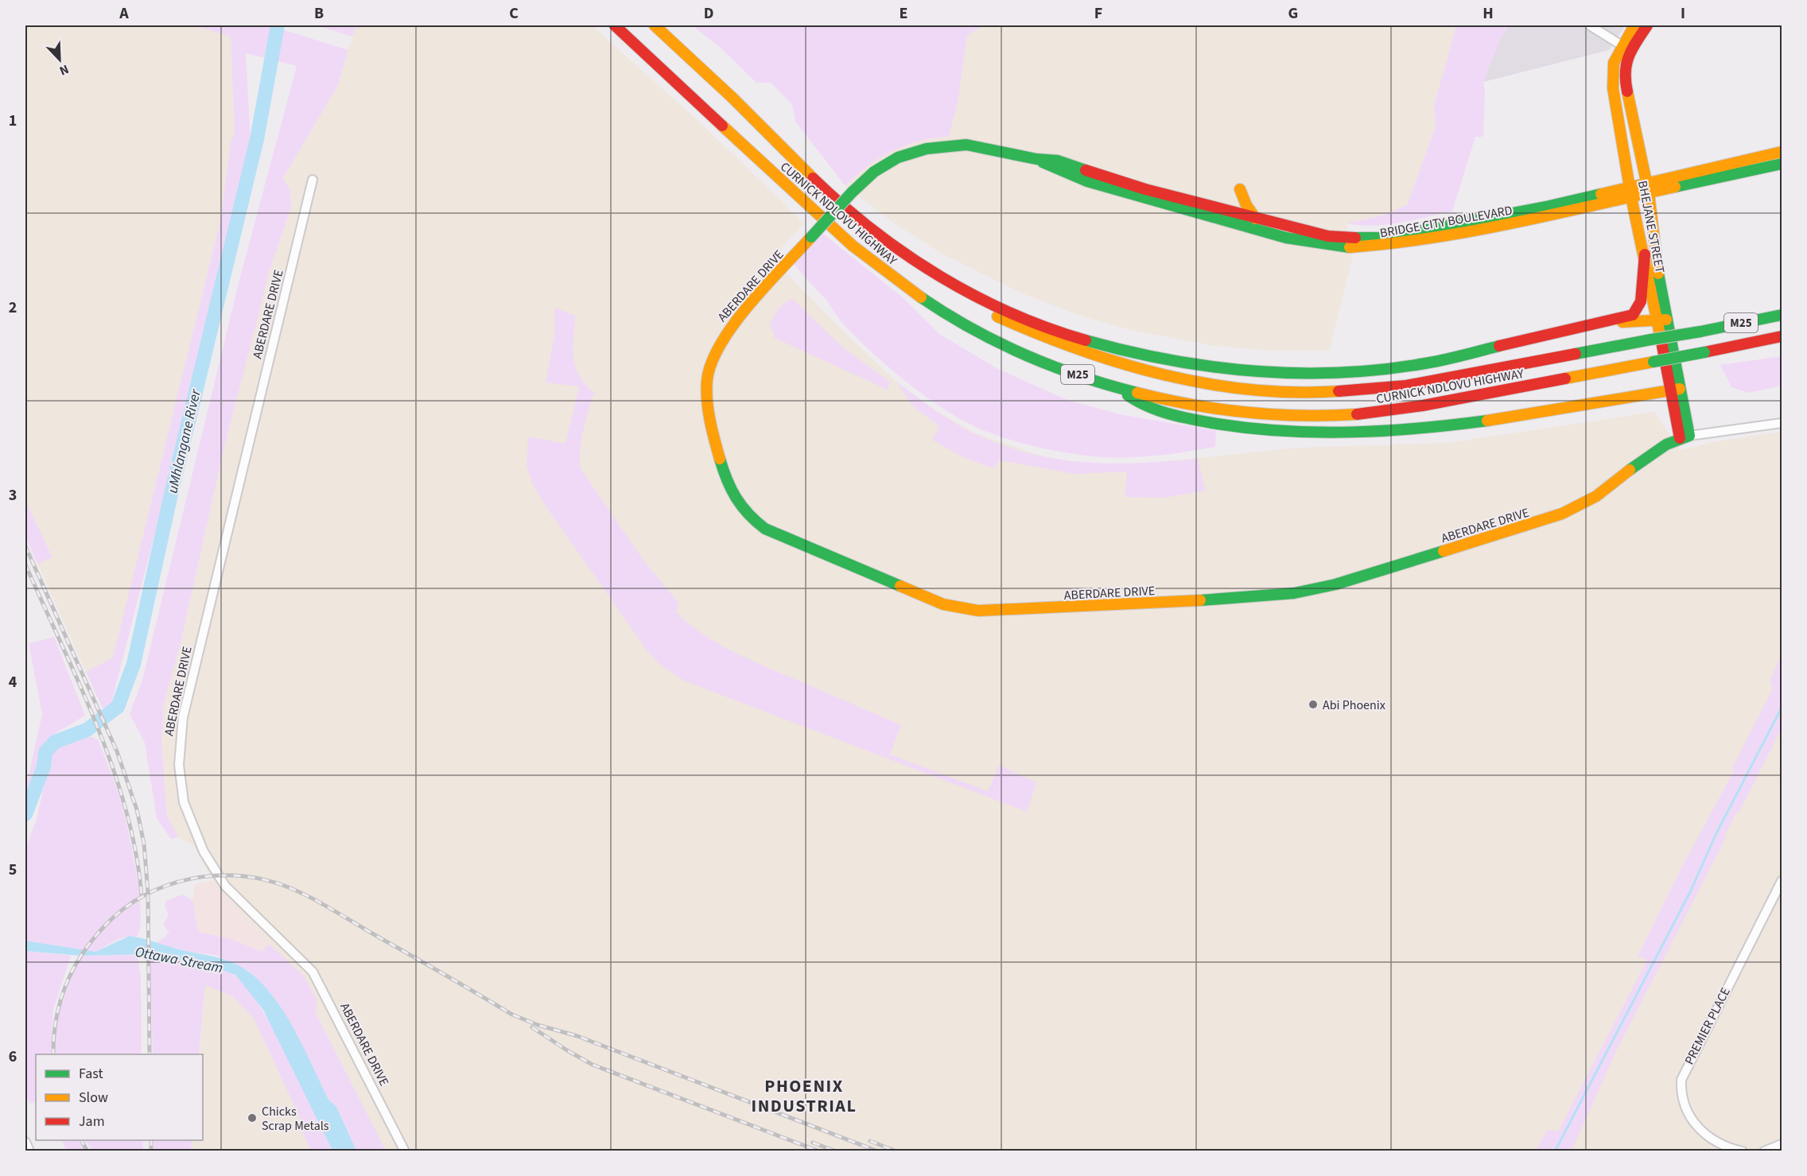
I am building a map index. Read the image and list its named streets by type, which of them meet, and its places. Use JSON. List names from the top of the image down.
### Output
{
  "streets": {
    "main road": [
      "CURNICK NDLOVU HIGHWAY",
      "BRIDGE CITY BOULEVARD",
      "BHEJANE STREET",
      "ABERDARE DRIVE",
      "M25"
    ],
    "street": ["PREMIER PLACE"]
  },
  "crossings": [
    ["BRIDGE CITY BOULEVARD", "BHEJANE STREET"],
    ["BRIDGE CITY BOULEVARD", "ABERDARE DRIVE"],
    ["BHEJANE STREET", "ABERDARE DRIVE"]
  ],
  "districts": ["PHOENIX INDUSTRIAL"],
  "water": ["uMhlangane River", "Ottawa Stream"],
  "places": ["Abi Phoenix", "Chicks Scrap Metals"],
  "legend": ["Fast", "Slow", "Jam"],
  "north": "bottom right",
  "grid": {
    "columns": [
      "A",
      "B",
      "C",
      "D",
      "E",
      "F",
      "G",
      "H",
      "I"
    ],
    "rows": [
      "1",
      "2",
      "3",
      "4",
      "5",
      "6"
    ]
  }
}
